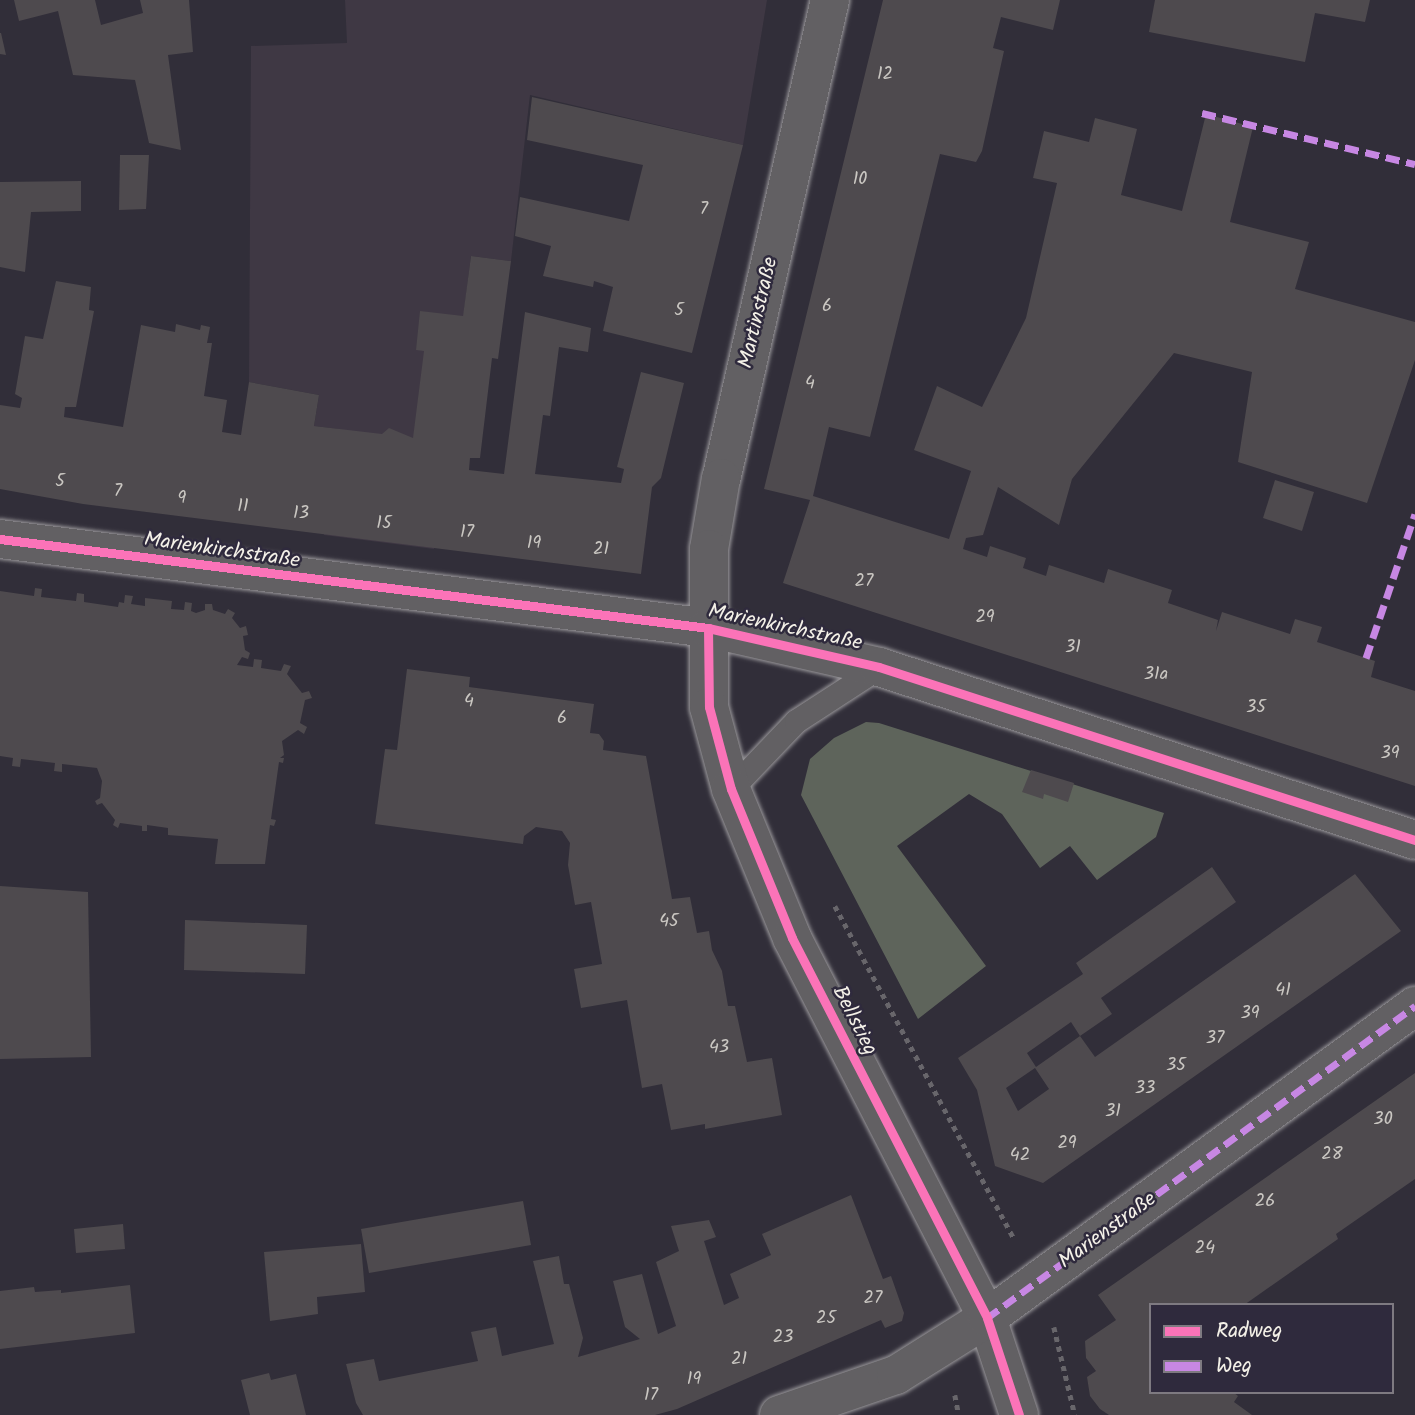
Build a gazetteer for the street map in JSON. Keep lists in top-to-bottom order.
{
  "streets": {
    "street": [
      "Martinstraße",
      "Marienkirchstraße",
      "Bellstieg",
      "Marienstraße"
    ]
  },
  "crossings": [
    ["Martinstraße", "Marienkirchstraße"],
    ["Martinstraße", "Bellstieg"],
    ["Marienkirchstraße", "Bellstieg"],
    ["Bellstieg", "Marienstraße"]
  ],
  "house_numbers": [
    "12",
    "10",
    "7",
    "6",
    "5",
    "4",
    "5",
    "7",
    "9",
    "11",
    "13",
    "15",
    "17",
    "19",
    "21",
    "27",
    "29",
    "31",
    "31a",
    "4",
    "35",
    "6",
    "39",
    "45",
    "41",
    "39",
    "37",
    "43",
    "35",
    "33",
    "31",
    "30",
    "29",
    "28",
    "42",
    "26",
    "24",
    "27",
    "25",
    "23",
    "21",
    "19",
    "17"
  ],
  "legend": ["Radweg", "Weg"]
}
